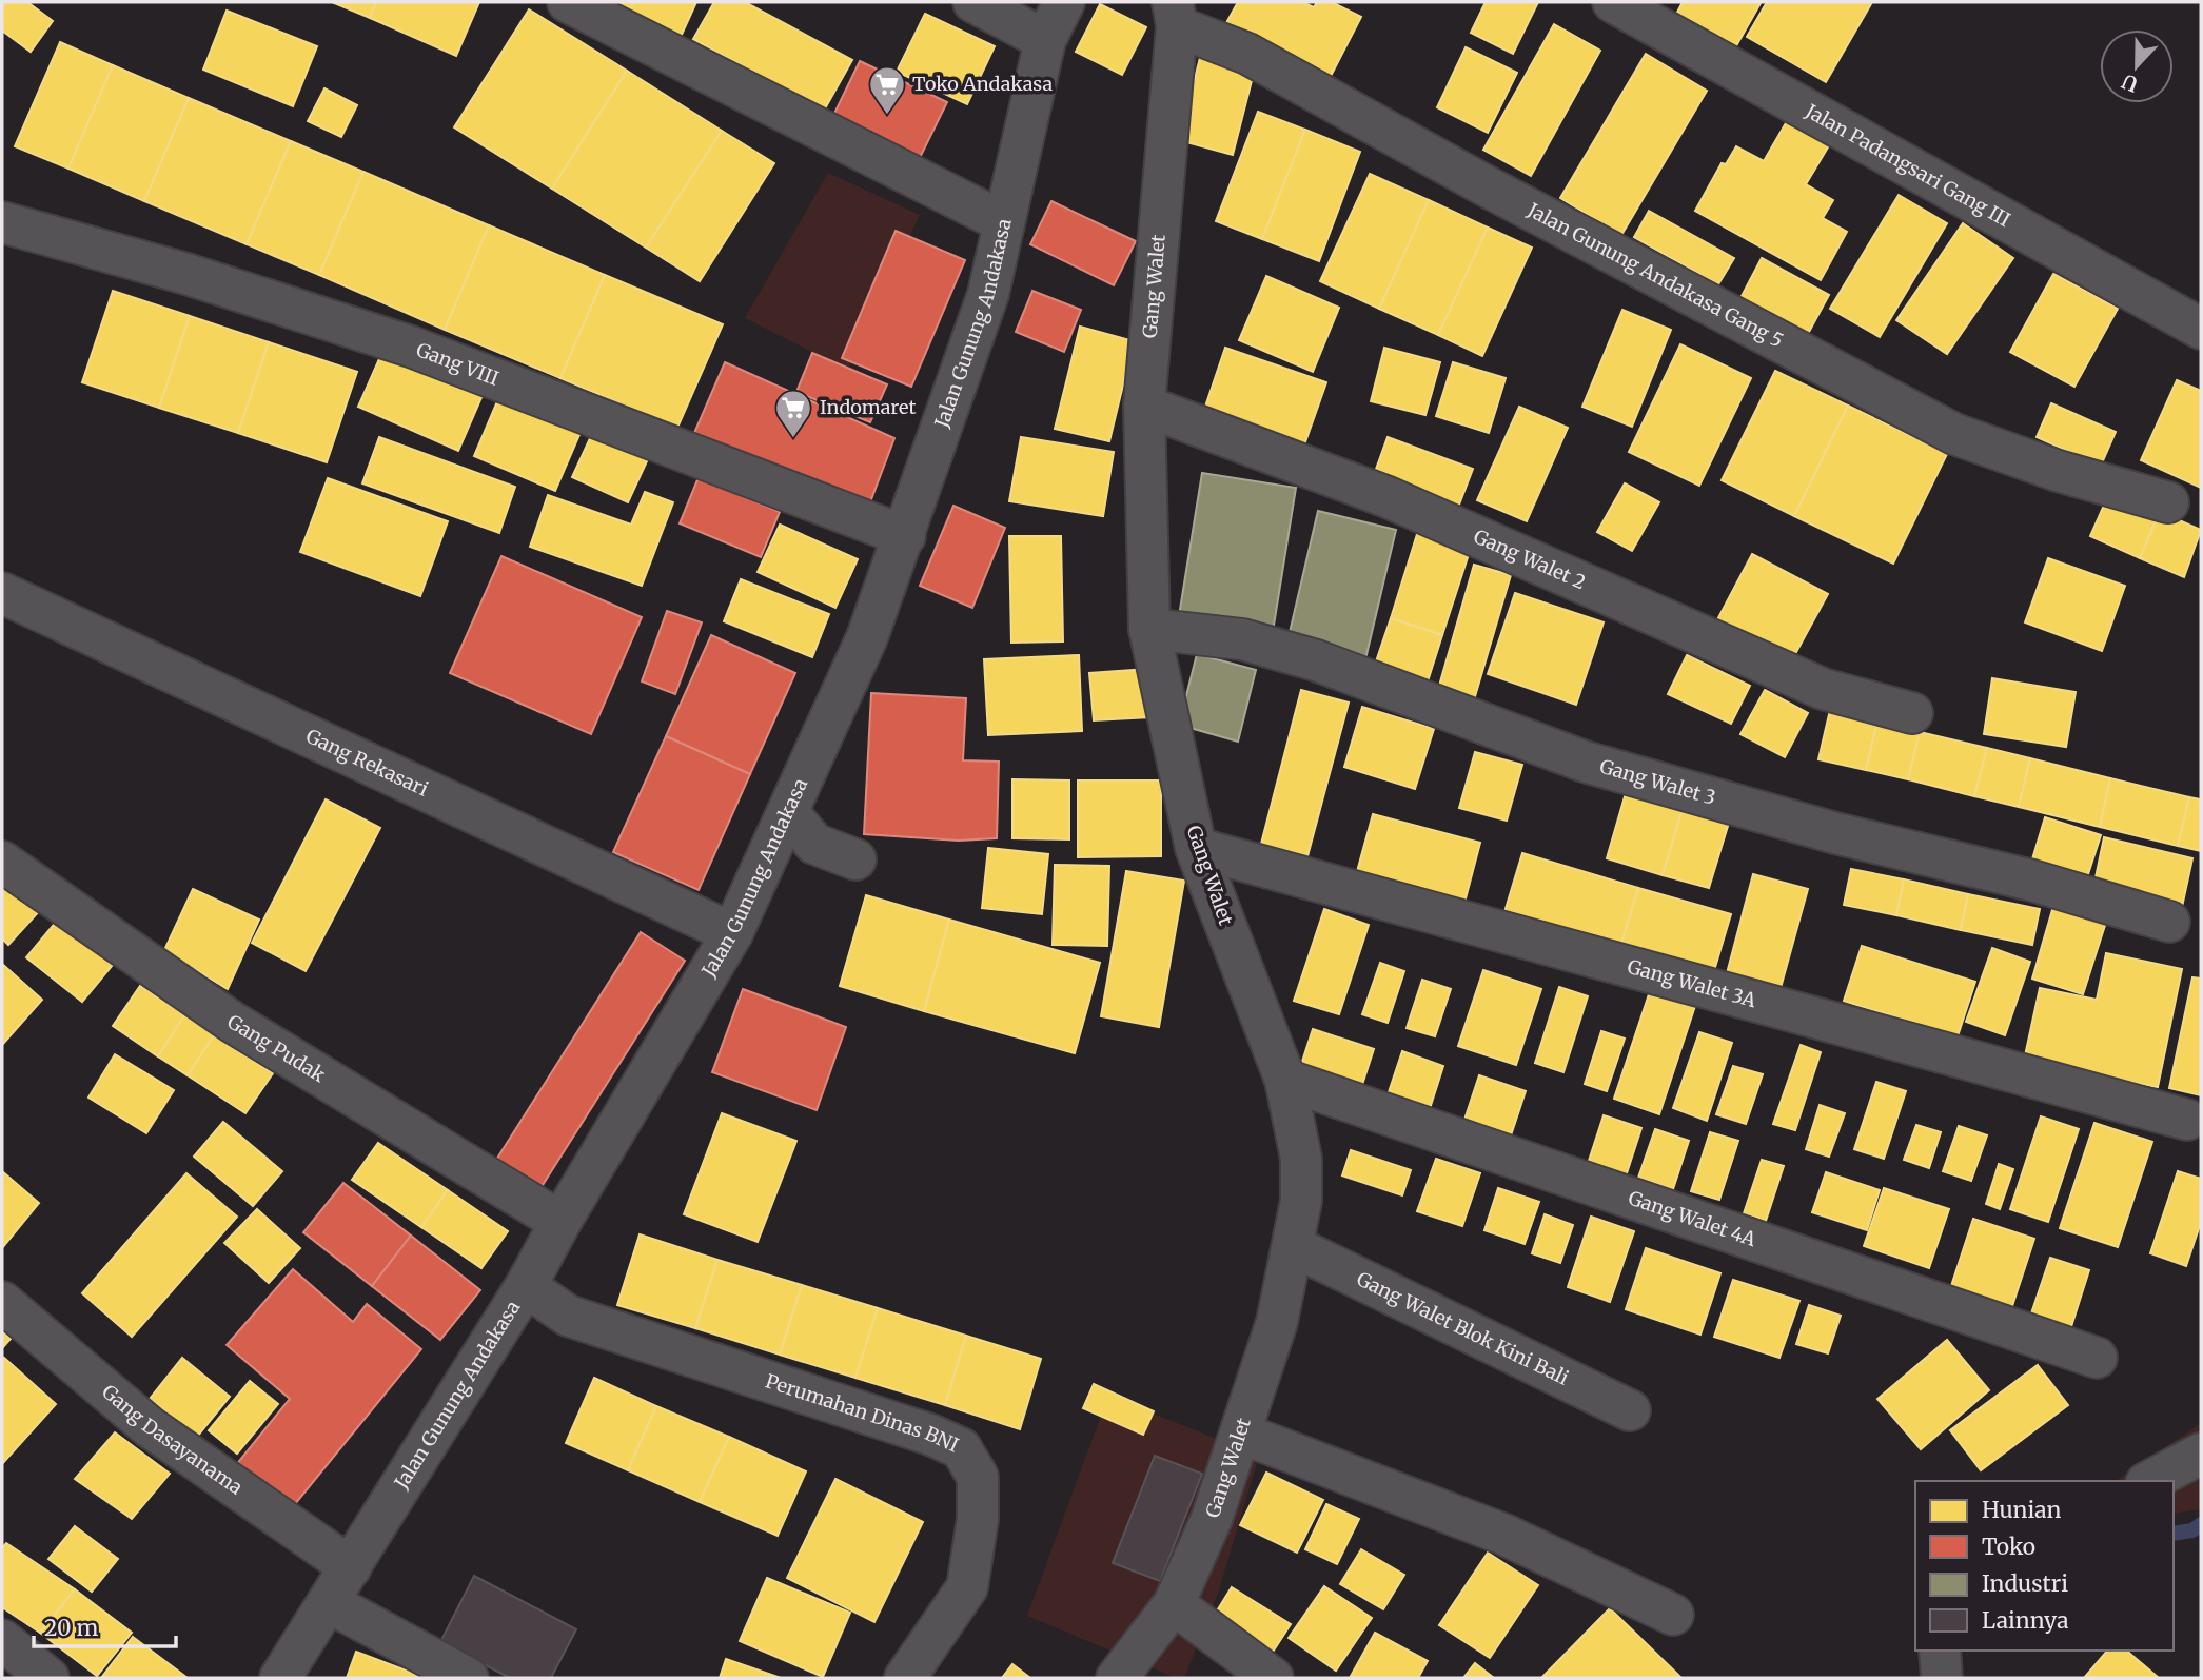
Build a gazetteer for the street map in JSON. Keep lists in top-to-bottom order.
{
  "streets": {
    "street": [
      "Jalan Padangsari Gang III",
      "Jalan Gunung Andakasa Gang 5",
      "Gang Walet",
      "Jalan Gunung Andakasa",
      "Gang VIII",
      "Gang Walet 2",
      "Gang Rekasari",
      "Gang Walet 3",
      "Gang Walet 3A",
      "Gang Pudak",
      "Gang Walet 4A",
      "Gang Walet Blok Kini Bali",
      "Perumahan Dinas BNI",
      "Gang Dasayanama"
    ]
  },
  "crossings": [
    ["Jalan Gunung Andakasa Gang 5", "Gang Walet"],
    ["Gang Walet", "Gang Walet 2"],
    ["Gang Walet", "Gang Walet 3"],
    ["Gang Walet", "Gang Walet 3A"],
    ["Gang Walet", "Gang Walet 4A"],
    ["Gang Walet", "Gang Walet Blok Kini Bali"],
    ["Jalan Gunung Andakasa", "Gang VIII"],
    ["Jalan Gunung Andakasa", "Gang Rekasari"],
    ["Jalan Gunung Andakasa", "Gang Pudak"],
    ["Jalan Gunung Andakasa", "Perumahan Dinas BNI"],
    ["Jalan Gunung Andakasa", "Gang Dasayanama"]
  ],
  "places": {
    "supermarket": ["Toko Andakasa", "Indomaret"]
  },
  "legend": [
    "Hunian",
    "Toko",
    "Industri",
    "Lainnya"
  ],
  "scale_bar": "20 m",
  "north": "bottom"
}
